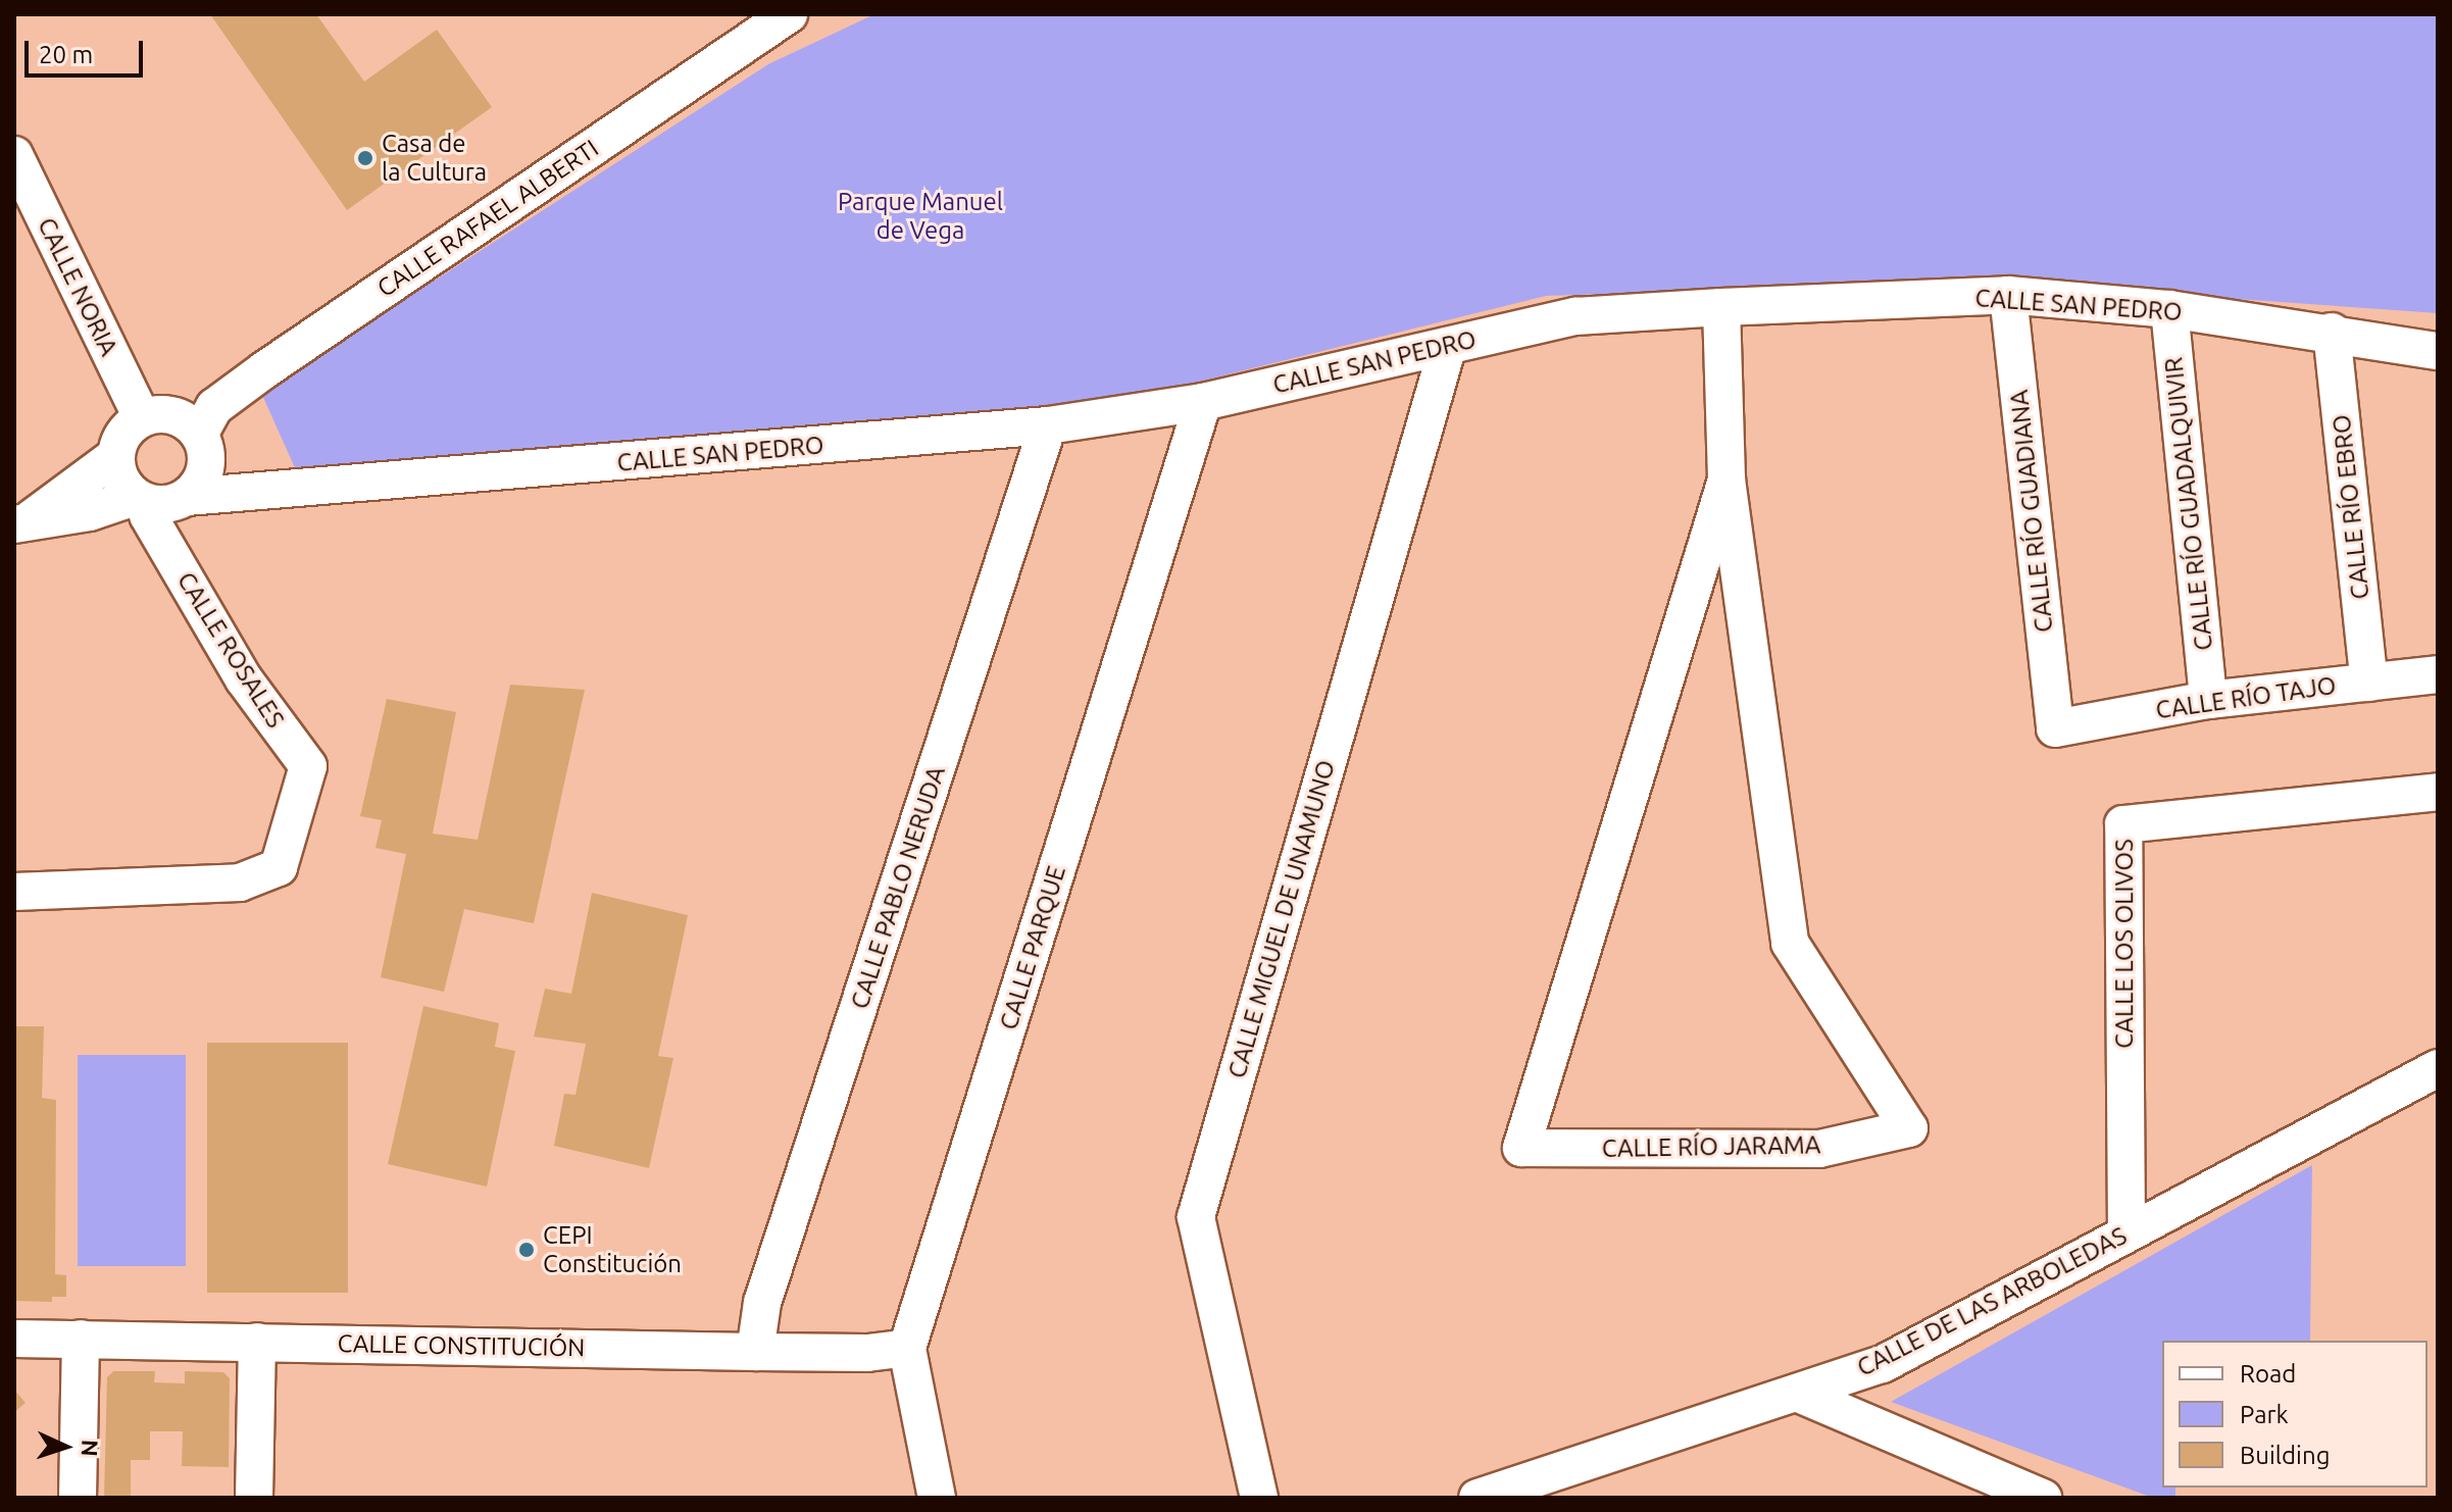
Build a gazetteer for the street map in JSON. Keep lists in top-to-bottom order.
{
  "streets": {
    "street": [
      "CALLE RAFAEL ALBERTI",
      "CALLE NORIA",
      "CALLE SAN PEDRO",
      "CALLE RÍO GUADALQUIVIR",
      "CALLE RÍO EBRO",
      "CALLE RÍO GUADIANA",
      "CALLE ROSALES",
      "CALLE RÍO TAJO",
      "CALLE PABLO NERUDA",
      "CALLE MIGUEL DE UNAMUNO",
      "CALLE LOS OLIVOS",
      "CALLE PARQUE",
      "CALLE RÍO JARAMA",
      "CALLE DE LAS ARBOLEDAS",
      "CALLE CONSTITUCIÓN"
    ]
  },
  "crossings": [
    ["CALLE RAFAEL ALBERTI", "CALLE NORIA"],
    ["CALLE RAFAEL ALBERTI", "CALLE SAN PEDRO"],
    ["CALLE RAFAEL ALBERTI", "CALLE ROSALES"],
    ["CALLE NORIA", "CALLE SAN PEDRO"],
    ["CALLE NORIA", "CALLE ROSALES"],
    ["CALLE SAN PEDRO", "CALLE RÍO GUADALQUIVIR"],
    ["CALLE SAN PEDRO", "CALLE RÍO EBRO"],
    ["CALLE SAN PEDRO", "CALLE RÍO GUADIANA"],
    ["CALLE SAN PEDRO", "CALLE ROSALES"],
    ["CALLE SAN PEDRO", "CALLE PABLO NERUDA"],
    ["CALLE SAN PEDRO", "CALLE MIGUEL DE UNAMUNO"],
    ["CALLE SAN PEDRO", "CALLE PARQUE"],
    ["CALLE SAN PEDRO", "CALLE RÍO JARAMA"],
    ["CALLE RÍO GUADALQUIVIR", "CALLE RÍO TAJO"],
    ["CALLE RÍO EBRO", "CALLE RÍO TAJO"],
    ["CALLE RÍO GUADIANA", "CALLE RÍO TAJO"],
    ["CALLE PABLO NERUDA", "CALLE CONSTITUCIÓN"],
    ["CALLE LOS OLIVOS", "CALLE DE LAS ARBOLEDAS"],
    ["CALLE PARQUE", "CALLE CONSTITUCIÓN"]
  ],
  "parks": ["Parque Manuel de Vega"],
  "places": ["Casa de la Cultura", "CEPI Constitución"],
  "legend": ["Road", "Park", "Building"],
  "scale_bar": "20 m",
  "north": "right"
}
